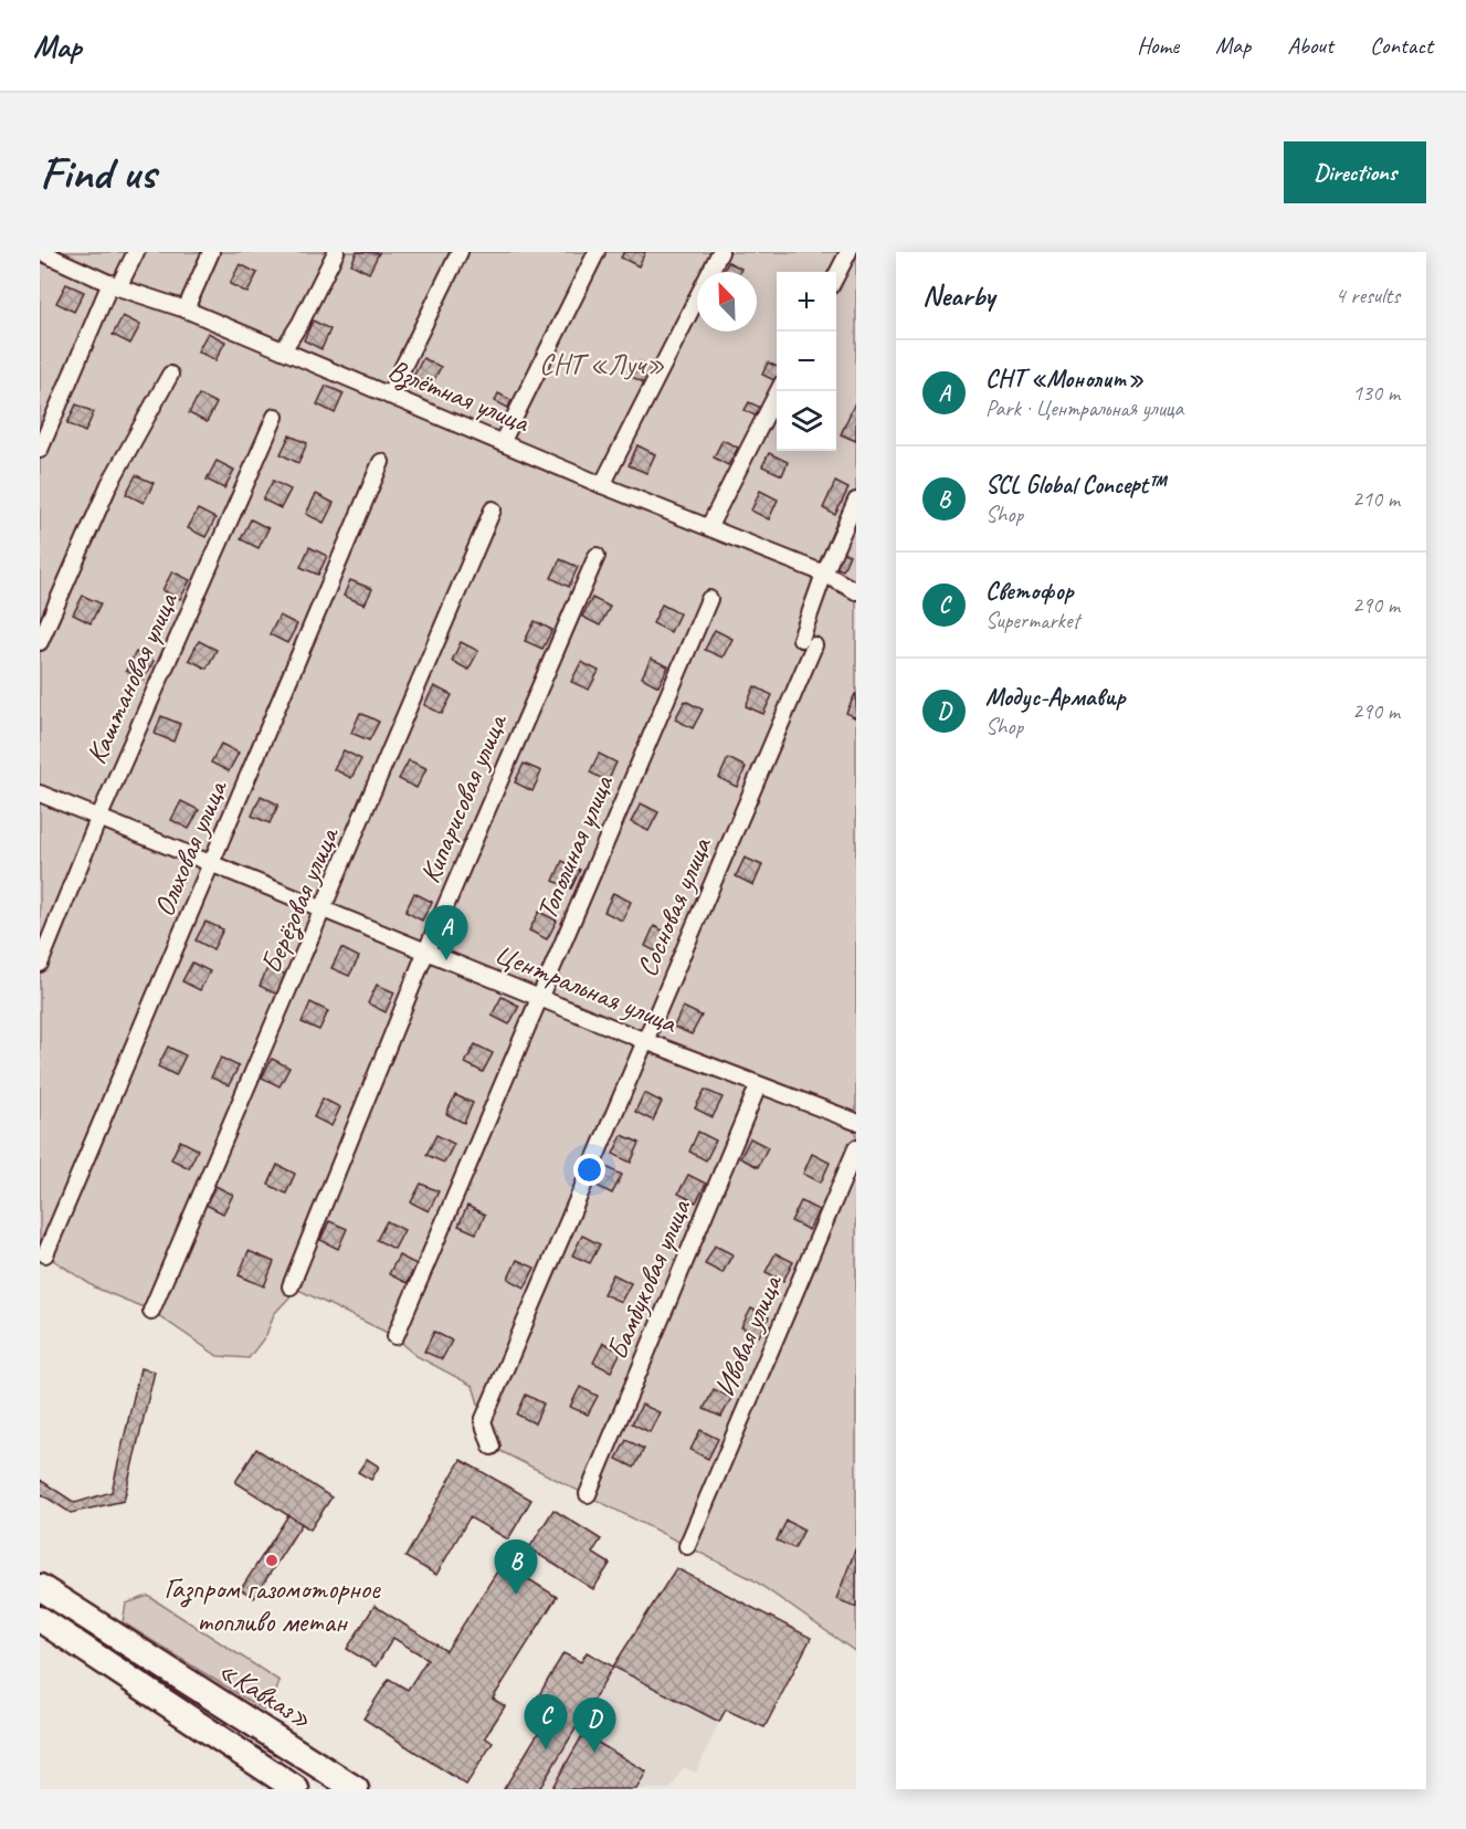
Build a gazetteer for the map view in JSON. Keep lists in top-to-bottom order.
{
  "streets": {
    "highway": ["«Кавказ»"],
    "street": [
      "Взлётная улица",
      "Каштановая улица",
      "Кипарисовая улица",
      "Тополиная улица",
      "Ольховая улица",
      "Берёзовая улица",
      "Сосновая улица",
      "Центральная улица",
      "Бамбуковая улица",
      "Ивовая улица"
    ]
  },
  "crossings": [
    ["Взлётная улица", "Сосновая улица"],
    ["Каштановая улица", "Центральная улица"],
    ["Кипарисовая улица", "Центральная улица"],
    ["Тополиная улица", "Центральная улица"],
    ["Ольховая улица", "Центральная улица"],
    ["Берёзовая улица", "Центральная улица"],
    ["Сосновая улица", "Центральная улица"],
    ["Центральная улица", "Бамбуковая улица"]
  ],
  "parks": ["СНТ «Луч»"],
  "places": ["Газпром газомоторное топливо метан"],
  "north": "top left",
  "page": {
    "header": "Map",
    "nav": [
      "Home",
      "Map",
      "About",
      "Contact"
    ],
    "buttons": "Directions",
    "title": "Find us",
    "heading": ["Nearby", "4 results"],
    "map_buttons": ["+", "−"],
    "list": [
      {
        "mark": "A",
        "name": "СНТ «Монолит»",
        "note": "Park · Центральная улица",
        "value": "130 m"
      },
      {
        "mark": "B",
        "name": "SCL Global Concept™",
        "note": "Shop",
        "value": "210 m"
      },
      {
        "mark": "C",
        "name": "Светофор",
        "note": "Supermarket",
        "value": "290 m"
      },
      {
        "mark": "D",
        "name": "Модус-Армавир",
        "note": "Shop",
        "value": "290 m"
      }
    ],
    "pins": [
      "A",
      "B",
      "C",
      "D"
    ]
  }
}
